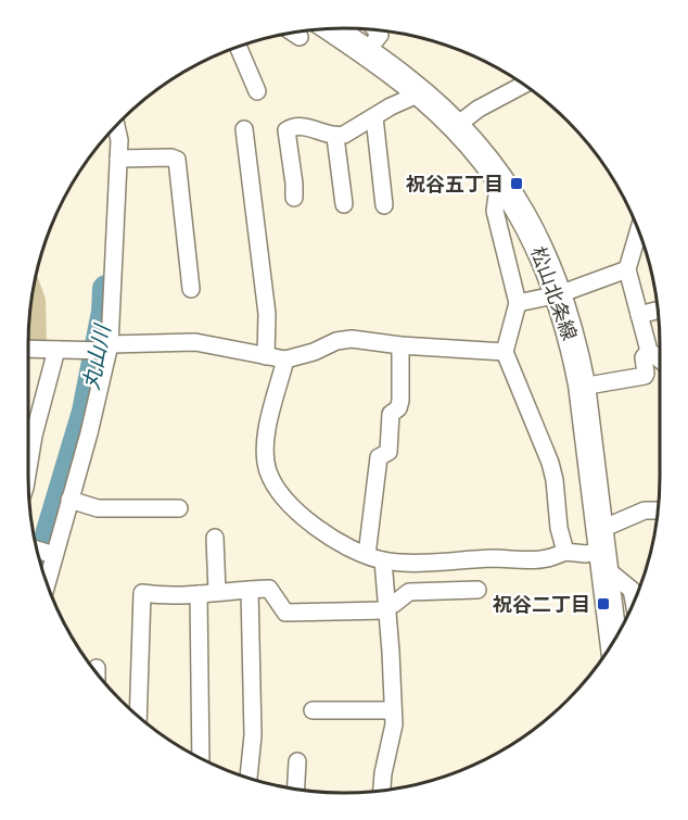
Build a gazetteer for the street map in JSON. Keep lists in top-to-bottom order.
{
  "streets": {
    "main road": ["松山北条線"]
  },
  "water": ["丸山川"],
  "places": {
    "transit": ["祝谷五丁目", "祝谷二丁目"]
  }
}
